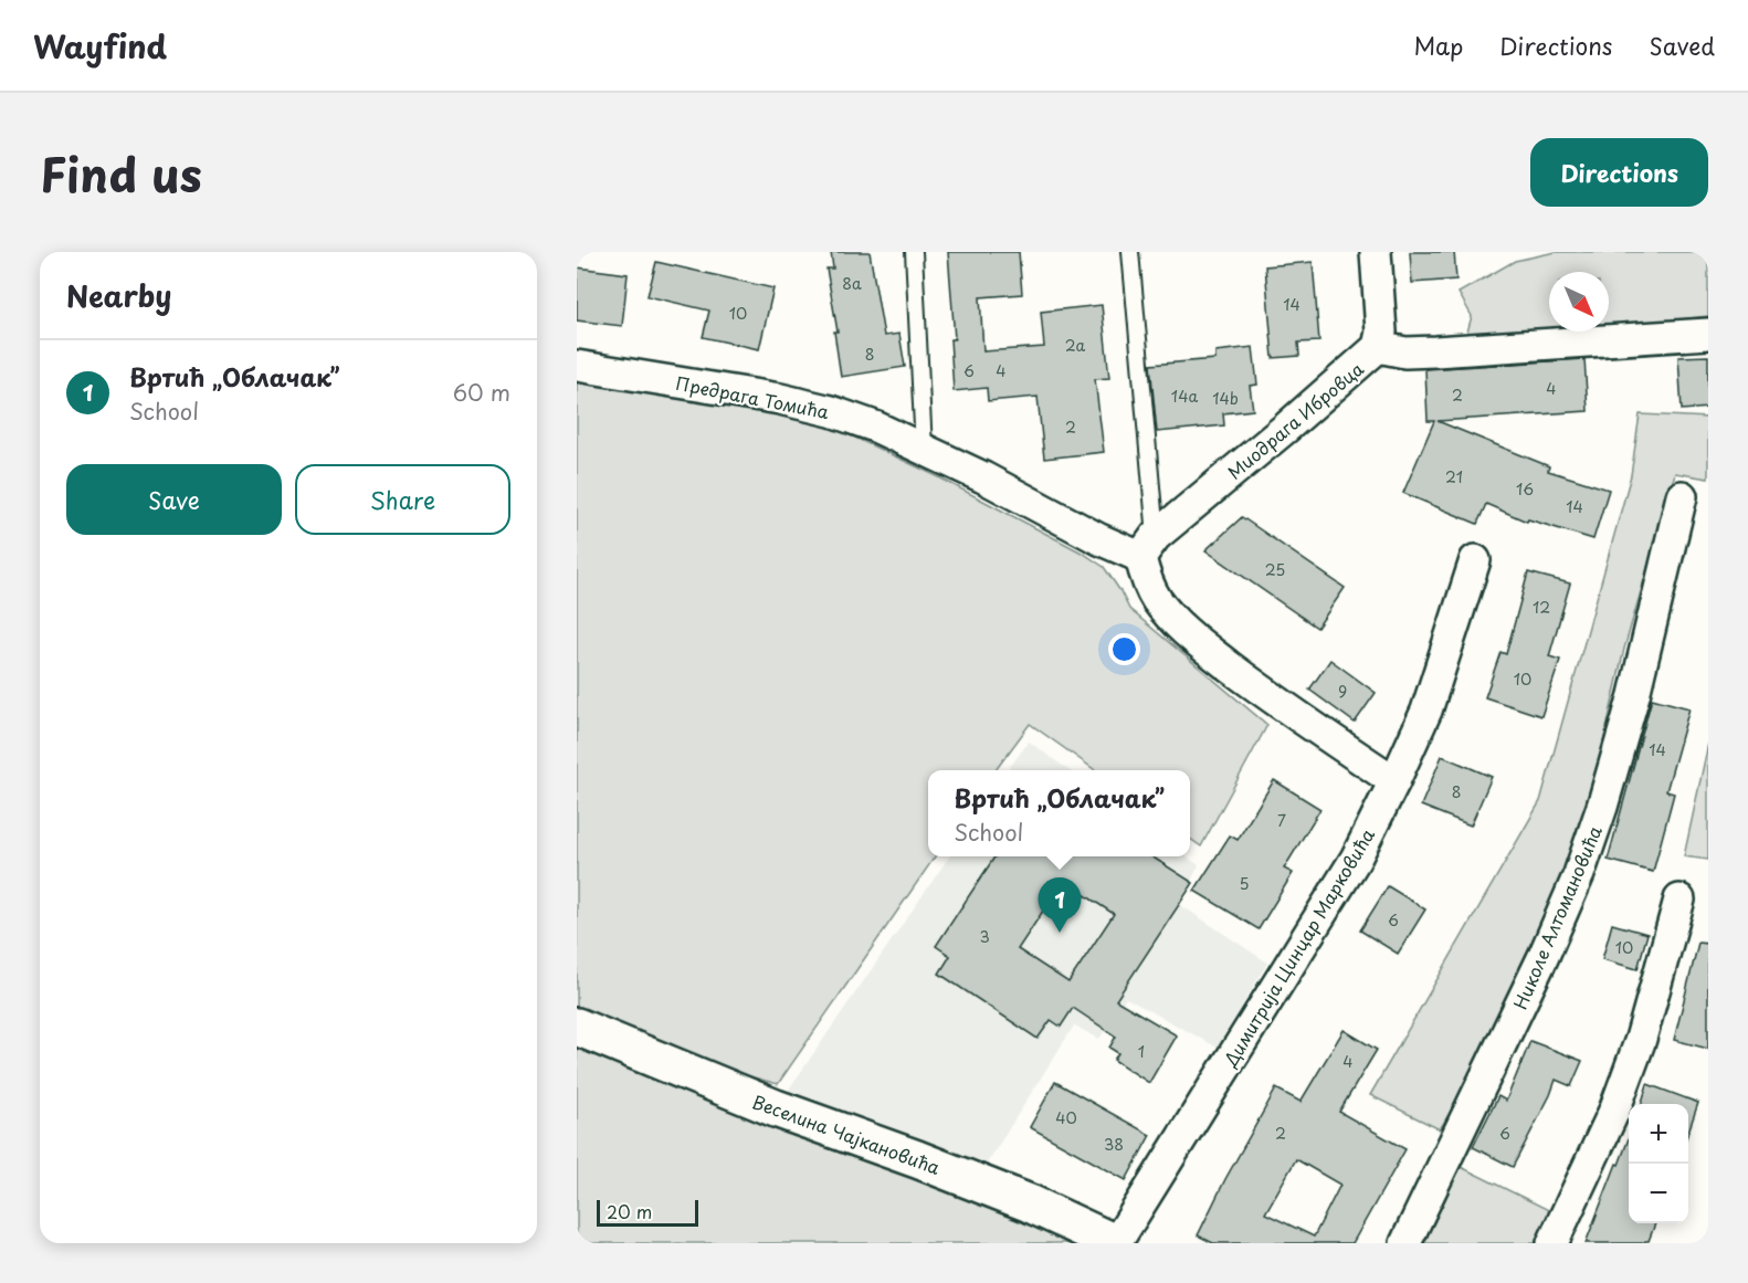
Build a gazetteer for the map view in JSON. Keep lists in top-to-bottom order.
{
  "streets": {
    "street": [
      "Предрага Томића",
      "Миодрага Ибровца",
      "Николе Алтомановића",
      "Димитрија Цинцар Марковића",
      "Веселина Чајкановића"
    ]
  },
  "crossings": [
    ["Предрага Томића", "Миодрага Ибровца"],
    ["Димитрија Цинцар Марковића", "Веселина Чајкановића"]
  ],
  "house_numbers": [
    "8a",
    "14",
    "10",
    "2a",
    "8",
    "6",
    "4",
    "4",
    "2",
    "14a",
    "14b",
    "2",
    "21",
    "16",
    "14",
    "25",
    "12",
    "10",
    "9",
    "14",
    "8",
    "7",
    "5",
    "6",
    "3",
    "10",
    "1",
    "4",
    "40",
    "2",
    "6",
    "38"
  ],
  "scale_bar": "20 m",
  "north": "bottom right",
  "page": {
    "header": "Wayfind",
    "nav": ["Map", "Directions", "Saved"],
    "title": "Find us",
    "buttons": [
      "Directions",
      ["Save", "Share"]
    ],
    "heading": "Nearby",
    "list": [
      {
        "mark": "1",
        "name": "Вртић „Облачак”",
        "note": "School",
        "value": "60 m"
      }
    ],
    "popup": ["Вртић „Облачак”", "School"],
    "pins": "1",
    "map_buttons": ["+", "−"],
    "scale": "20 m"
  }
}
